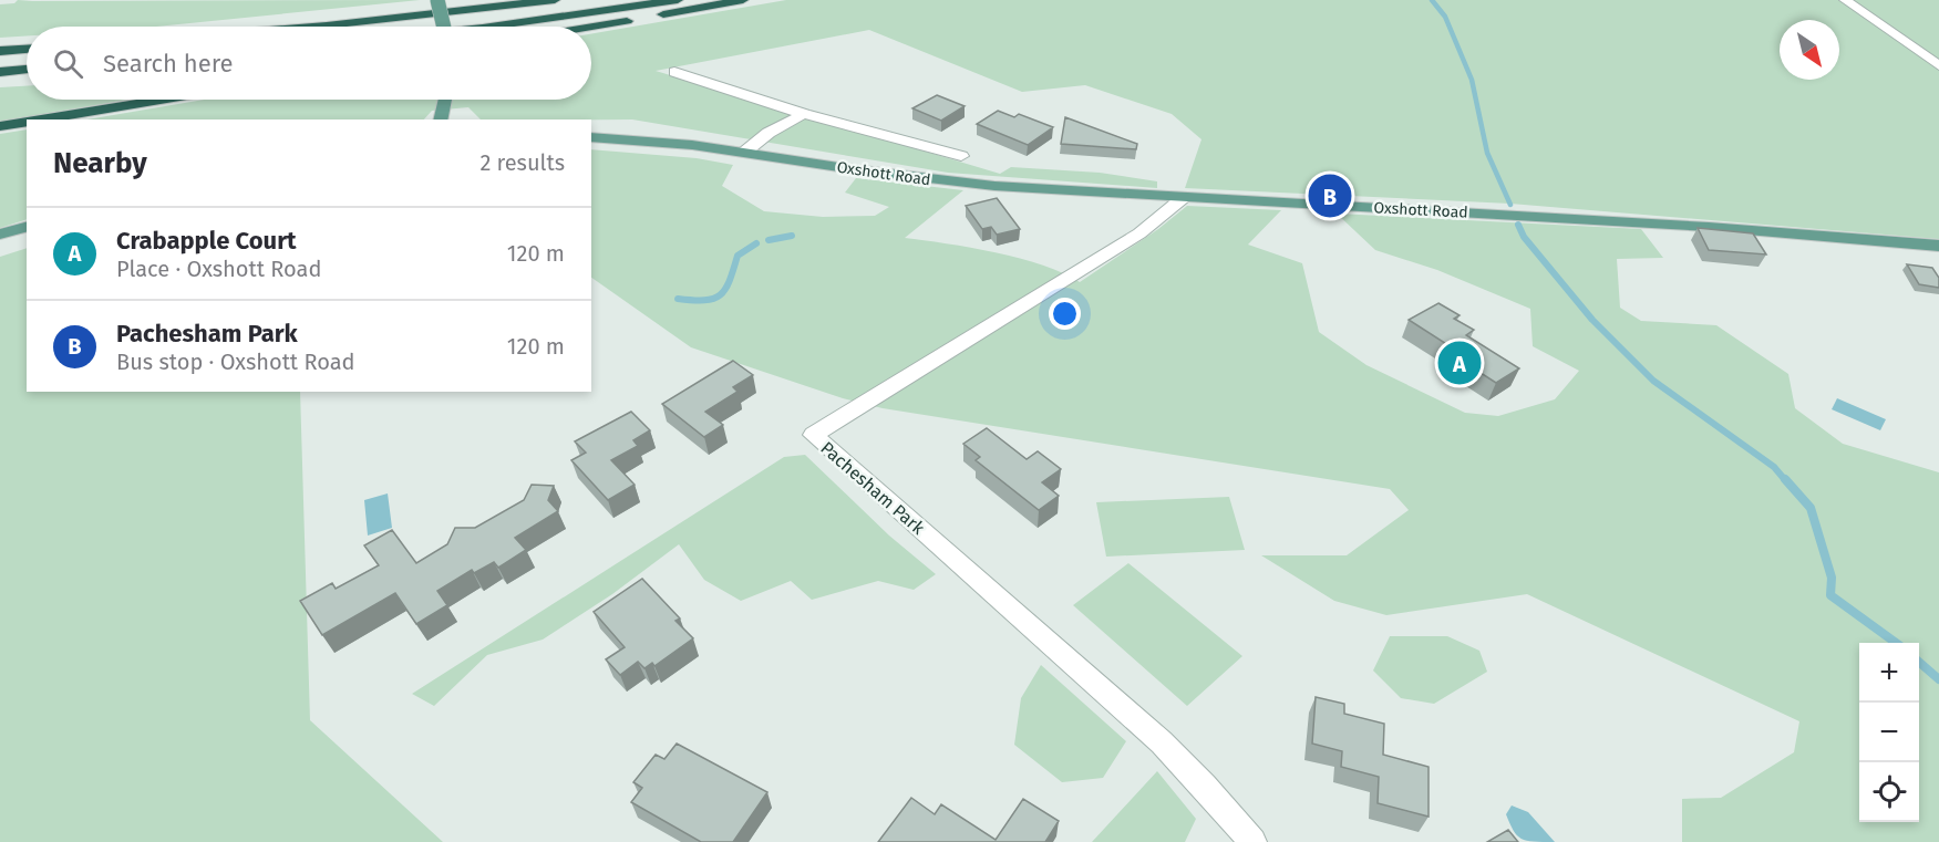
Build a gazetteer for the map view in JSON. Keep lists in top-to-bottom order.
{
  "streets": {
    "main road": ["Oxshott Road"],
    "street": ["Pachesham Park"]
  },
  "crossings": [
    ["Oxshott Road", "Pachesham Park"]
  ],
  "north": "bottom right",
  "page": {
    "search": "Search here",
    "heading": ["Nearby", "2 results"],
    "pins": ["B", "A"],
    "list": [
      {
        "mark": "A",
        "name": "Crabapple Court",
        "note": "Place · Oxshott Road",
        "value": "120 m"
      },
      {
        "mark": "B",
        "name": "Pachesham Park",
        "note": "Bus stop · Oxshott Road",
        "value": "120 m"
      }
    ],
    "map_buttons": ["+", "−"]
  }
}
